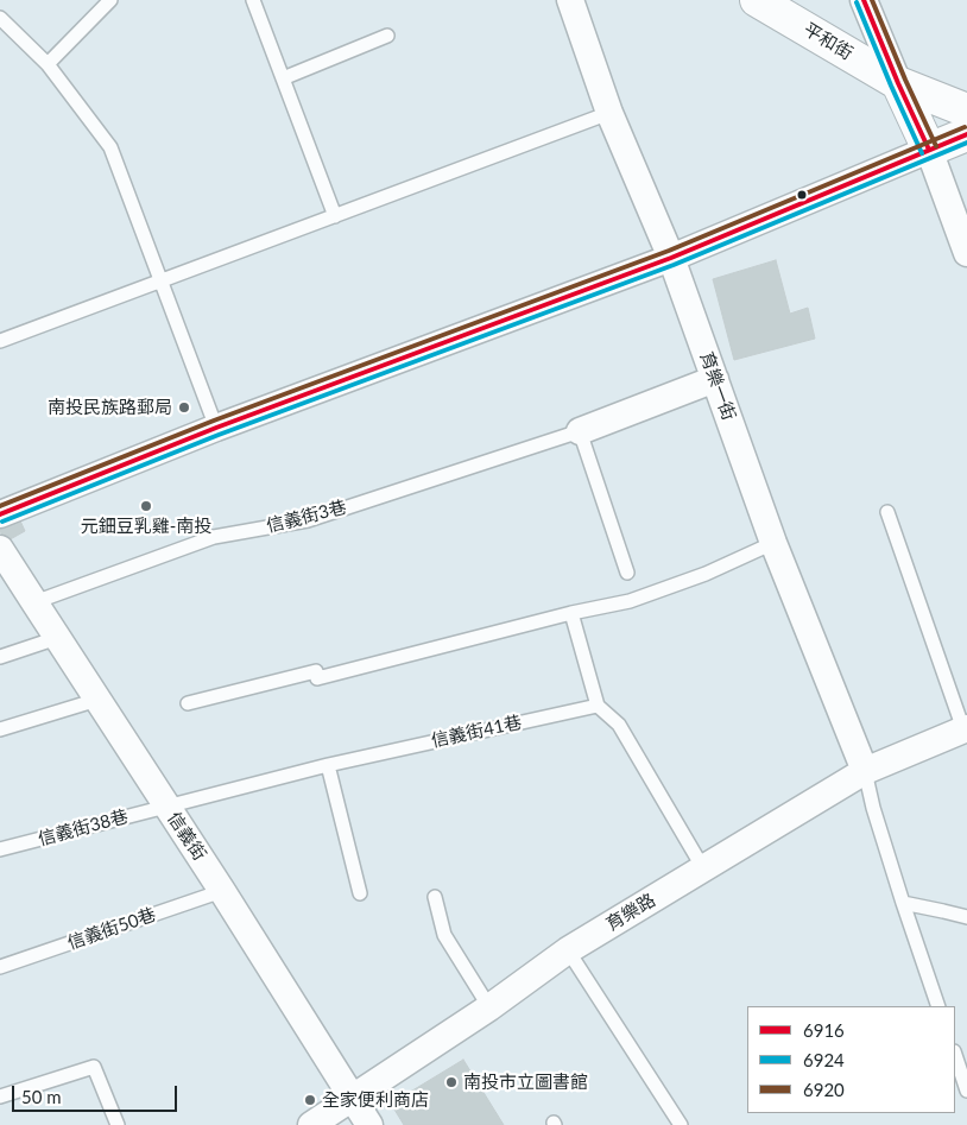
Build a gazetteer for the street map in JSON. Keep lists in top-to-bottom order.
{
  "streets": {
    "main road": ["平和街"],
    "street": ["育樂一街", "信義街", "育樂路"],
    "lane": [
      "信義街3巷",
      "信義街41巷",
      "信義街38巷",
      "信義街50巷"
    ]
  },
  "crossings": [
    ["育樂一街", "育樂路"],
    ["信義街3巷", "信義街"],
    ["信義街41巷", "信義街38巷"],
    ["信義街41巷", "信義街"],
    ["信義街38巷", "信義街"],
    ["信義街", "育樂路"],
    ["信義街", "信義街50巷"]
  ],
  "places": [
    "南投民族路郵局",
    "元鈿豆乳雞-南投",
    "南投市立圖書館",
    "全家便利商店"
  ],
  "lines": ["transit line 6916", "transit line 6920", "transit line 6924"],
  "legend": ["6916", "6924", "6920"],
  "scale_bar": "50 m"
}
